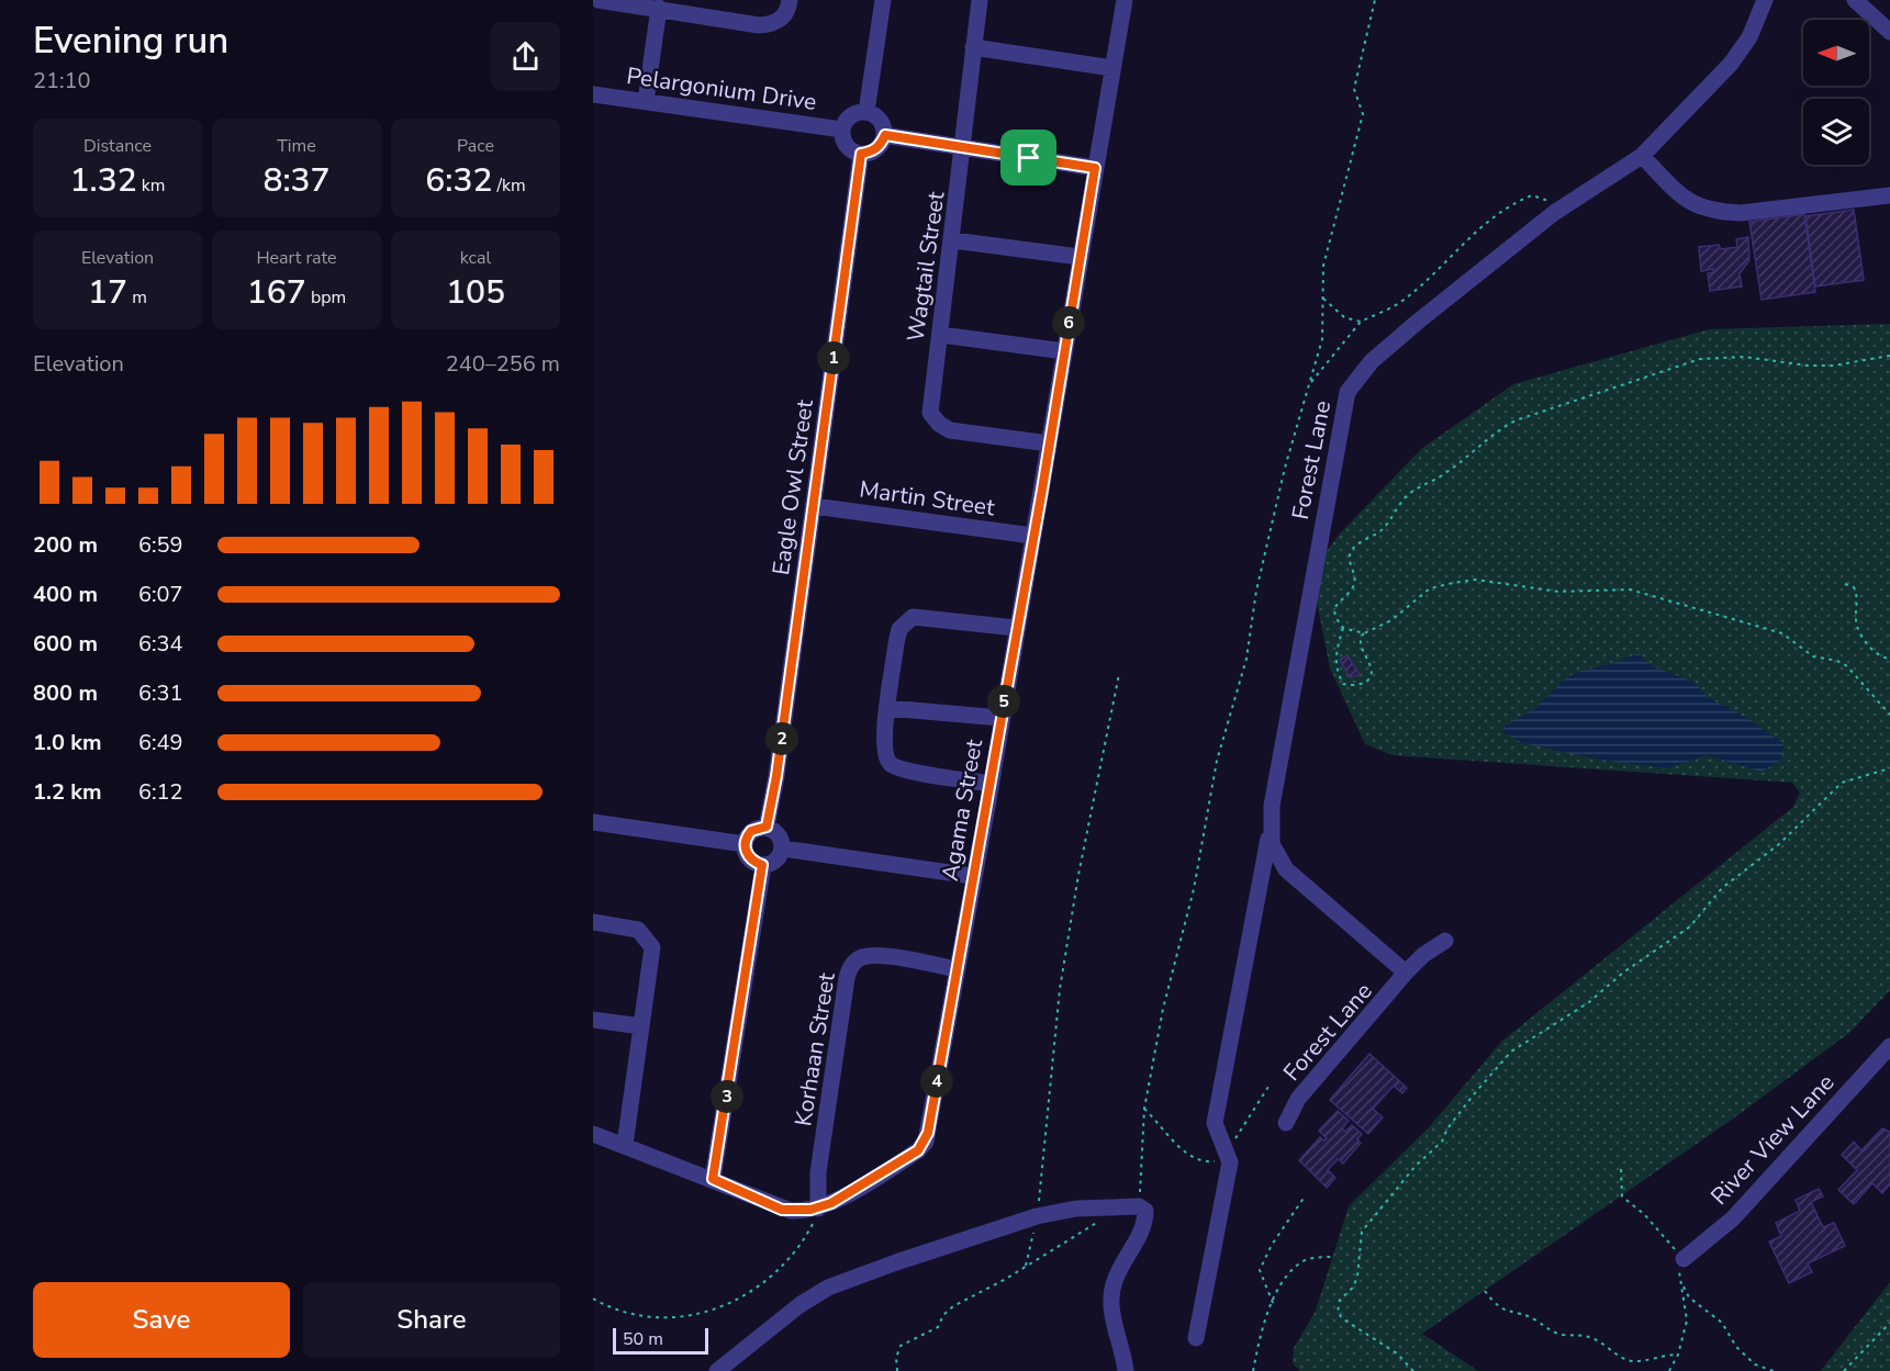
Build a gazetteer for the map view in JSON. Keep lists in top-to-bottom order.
{
  "streets": {
    "street": [
      "Pelargonium Drive",
      "Wagtail Street",
      "Forest Lane",
      "Eagle Owl Street",
      "Martin Street",
      "Agama Street",
      "Korhaan Street",
      "River View Lane"
    ]
  },
  "crossings": [
    ["Pelargonium Drive", "Eagle Owl Street"],
    ["Wagtail Street", "Agama Street"],
    ["Eagle Owl Street", "Martin Street"],
    ["Martin Street", "Agama Street"],
    ["Agama Street", "Korhaan Street"]
  ],
  "scale_bar": "50 m",
  "north": "left",
  "page": {
    "heading": ["Evening run", "21:10"],
    "stats": [
      ["Distance", "1.32 km"],
      ["Time", "8:37"],
      ["Pace", "6:32 /km"],
      ["Elevation", "17 m"],
      ["Heart rate", "167 bpm"],
      ["kcal", "105"]
    ],
    "pins": [
      "6",
      "1",
      "5",
      "2",
      "4",
      "3"
    ],
    "chart": ["Elevation", "240–256 m"],
    "list": [
      {
        "name": "200 m",
        "note": "6:59"
      },
      {
        "name": "400 m",
        "note": "6:07"
      },
      {
        "name": "600 m",
        "note": "6:34"
      },
      {
        "name": "800 m",
        "note": "6:31"
      },
      {
        "name": "1.0 km",
        "note": "6:49"
      },
      {
        "name": "1.2 km",
        "note": "6:12"
      }
    ],
    "buttons": ["Save", "Share"],
    "scale": "50 m"
  }
}
